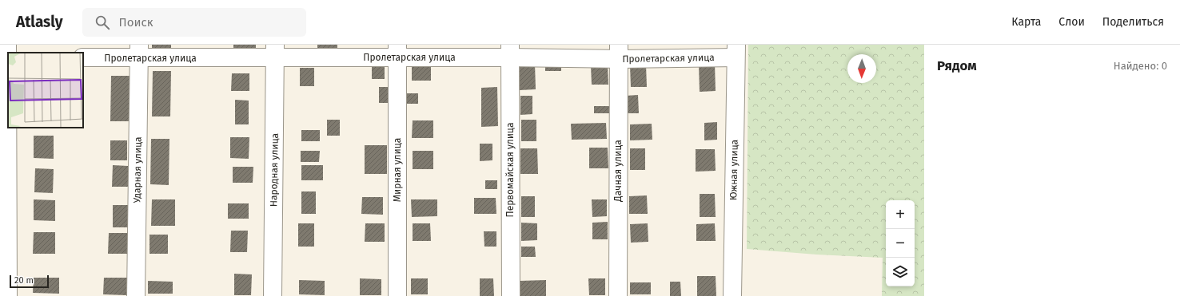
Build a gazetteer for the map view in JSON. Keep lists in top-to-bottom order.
{
  "streets": {
    "street": [
      "Пролетарская улица",
      "Ударная улица",
      "Народная улица",
      "Мирная улица",
      "Первомайская улица",
      "Южная улица",
      "Дачная улица"
    ]
  },
  "crossings": [
    ["Пролетарская улица", "Ударная улица"],
    ["Пролетарская улица", "Народная улица"],
    ["Пролетарская улица", "Мирная улица"],
    ["Пролетарская улица", "Первомайская улица"],
    ["Пролетарская улица", "Южная улица"],
    ["Пролетарская улица", "Дачная улица"]
  ],
  "scale_bar": "20 m",
  "north": "bottom",
  "page": {
    "header": "Atlasly",
    "search": "Поиск",
    "nav": ["Карта", "Слои", "Поделиться"],
    "heading": ["Рядом", "Найдено: 0"],
    "map_buttons": ["+", "−"],
    "scale": "20 m"
  }
}
